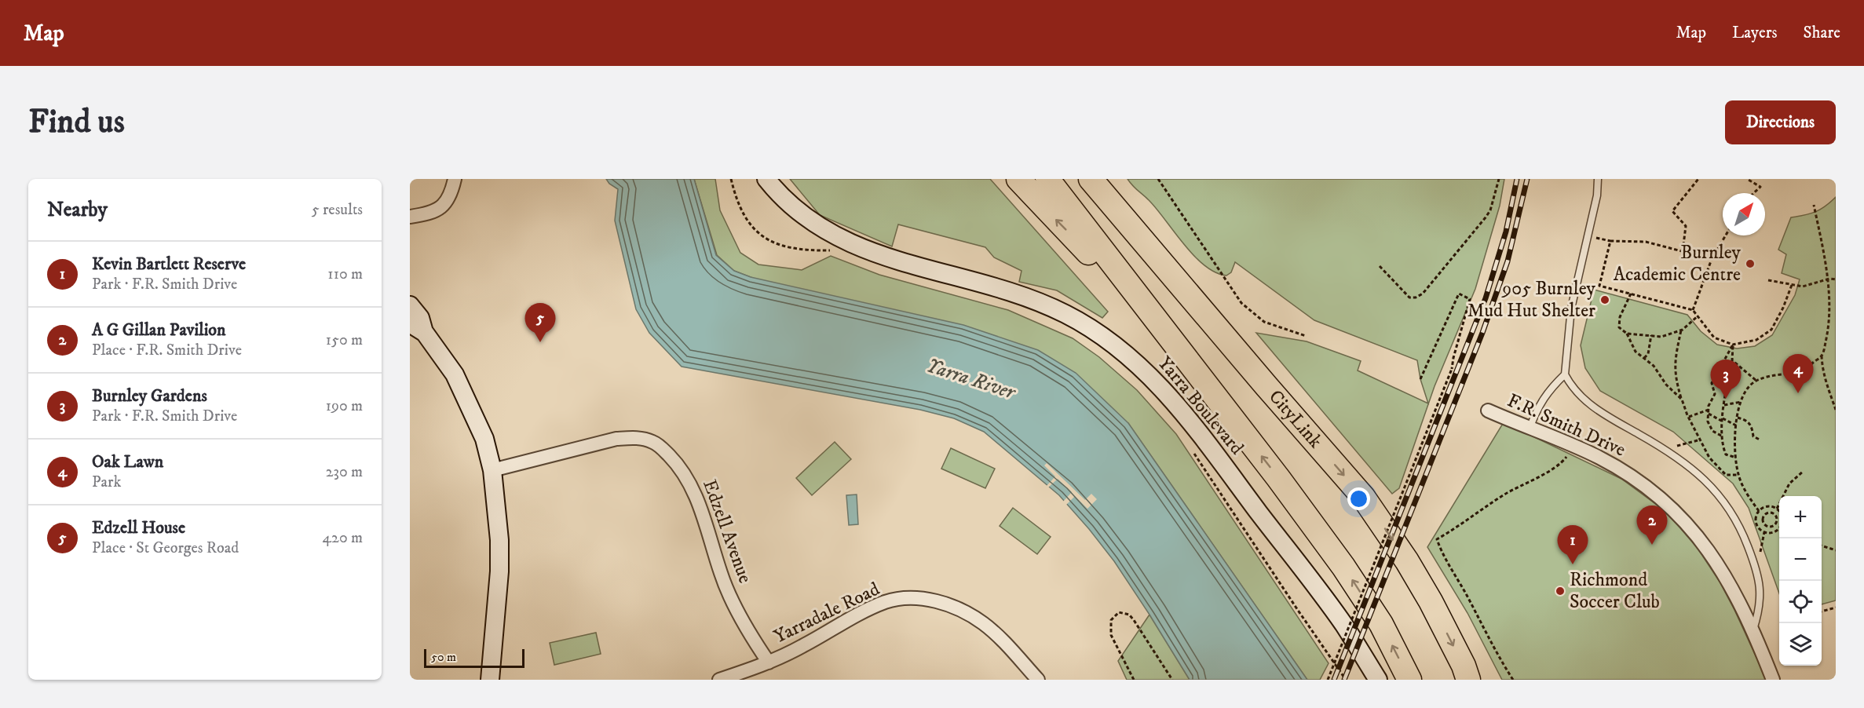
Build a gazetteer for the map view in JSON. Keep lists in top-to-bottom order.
{
  "streets": {
    "highway": ["CityLink"],
    "street": [
      "Yarra Boulevard",
      "F.R. Smith Drive",
      "Edzell Avenue",
      "Yarradale Road"
    ]
  },
  "crossings": [
    ["Edzell Avenue", "Yarradale Road"]
  ],
  "water": ["Yarra River"],
  "places": ["Burnley Academic Centre", "905 Burnley Mud Hut Shelter", "Richmond Soccer Club"],
  "scale_bar": "50 m",
  "north": "top right",
  "page": {
    "header": "Map",
    "nav": ["Map", "Layers", "Share"],
    "buttons": "Directions",
    "title": "Find us",
    "heading": ["Nearby", "5 results"],
    "list": [
      {
        "mark": "1",
        "name": "Kevin Bartlett Reserve",
        "note": "Park · F.R. Smith Drive",
        "value": "110 m"
      },
      {
        "mark": "2",
        "name": "A G Gillan Pavilion",
        "note": "Place · F.R. Smith Drive",
        "value": "150 m"
      },
      {
        "mark": "3",
        "name": "Burnley Gardens",
        "note": "Park · F.R. Smith Drive",
        "value": "190 m"
      },
      {
        "mark": "4",
        "name": "Oak Lawn",
        "note": "Park",
        "value": "230 m"
      },
      {
        "mark": "5",
        "name": "Edzell House",
        "note": "Place · St Georges Road",
        "value": "420 m"
      }
    ],
    "pins": [
      "5",
      "4",
      "3",
      "2",
      "1"
    ],
    "map_buttons": ["+", "−"],
    "scale": "50 m"
  }
}
